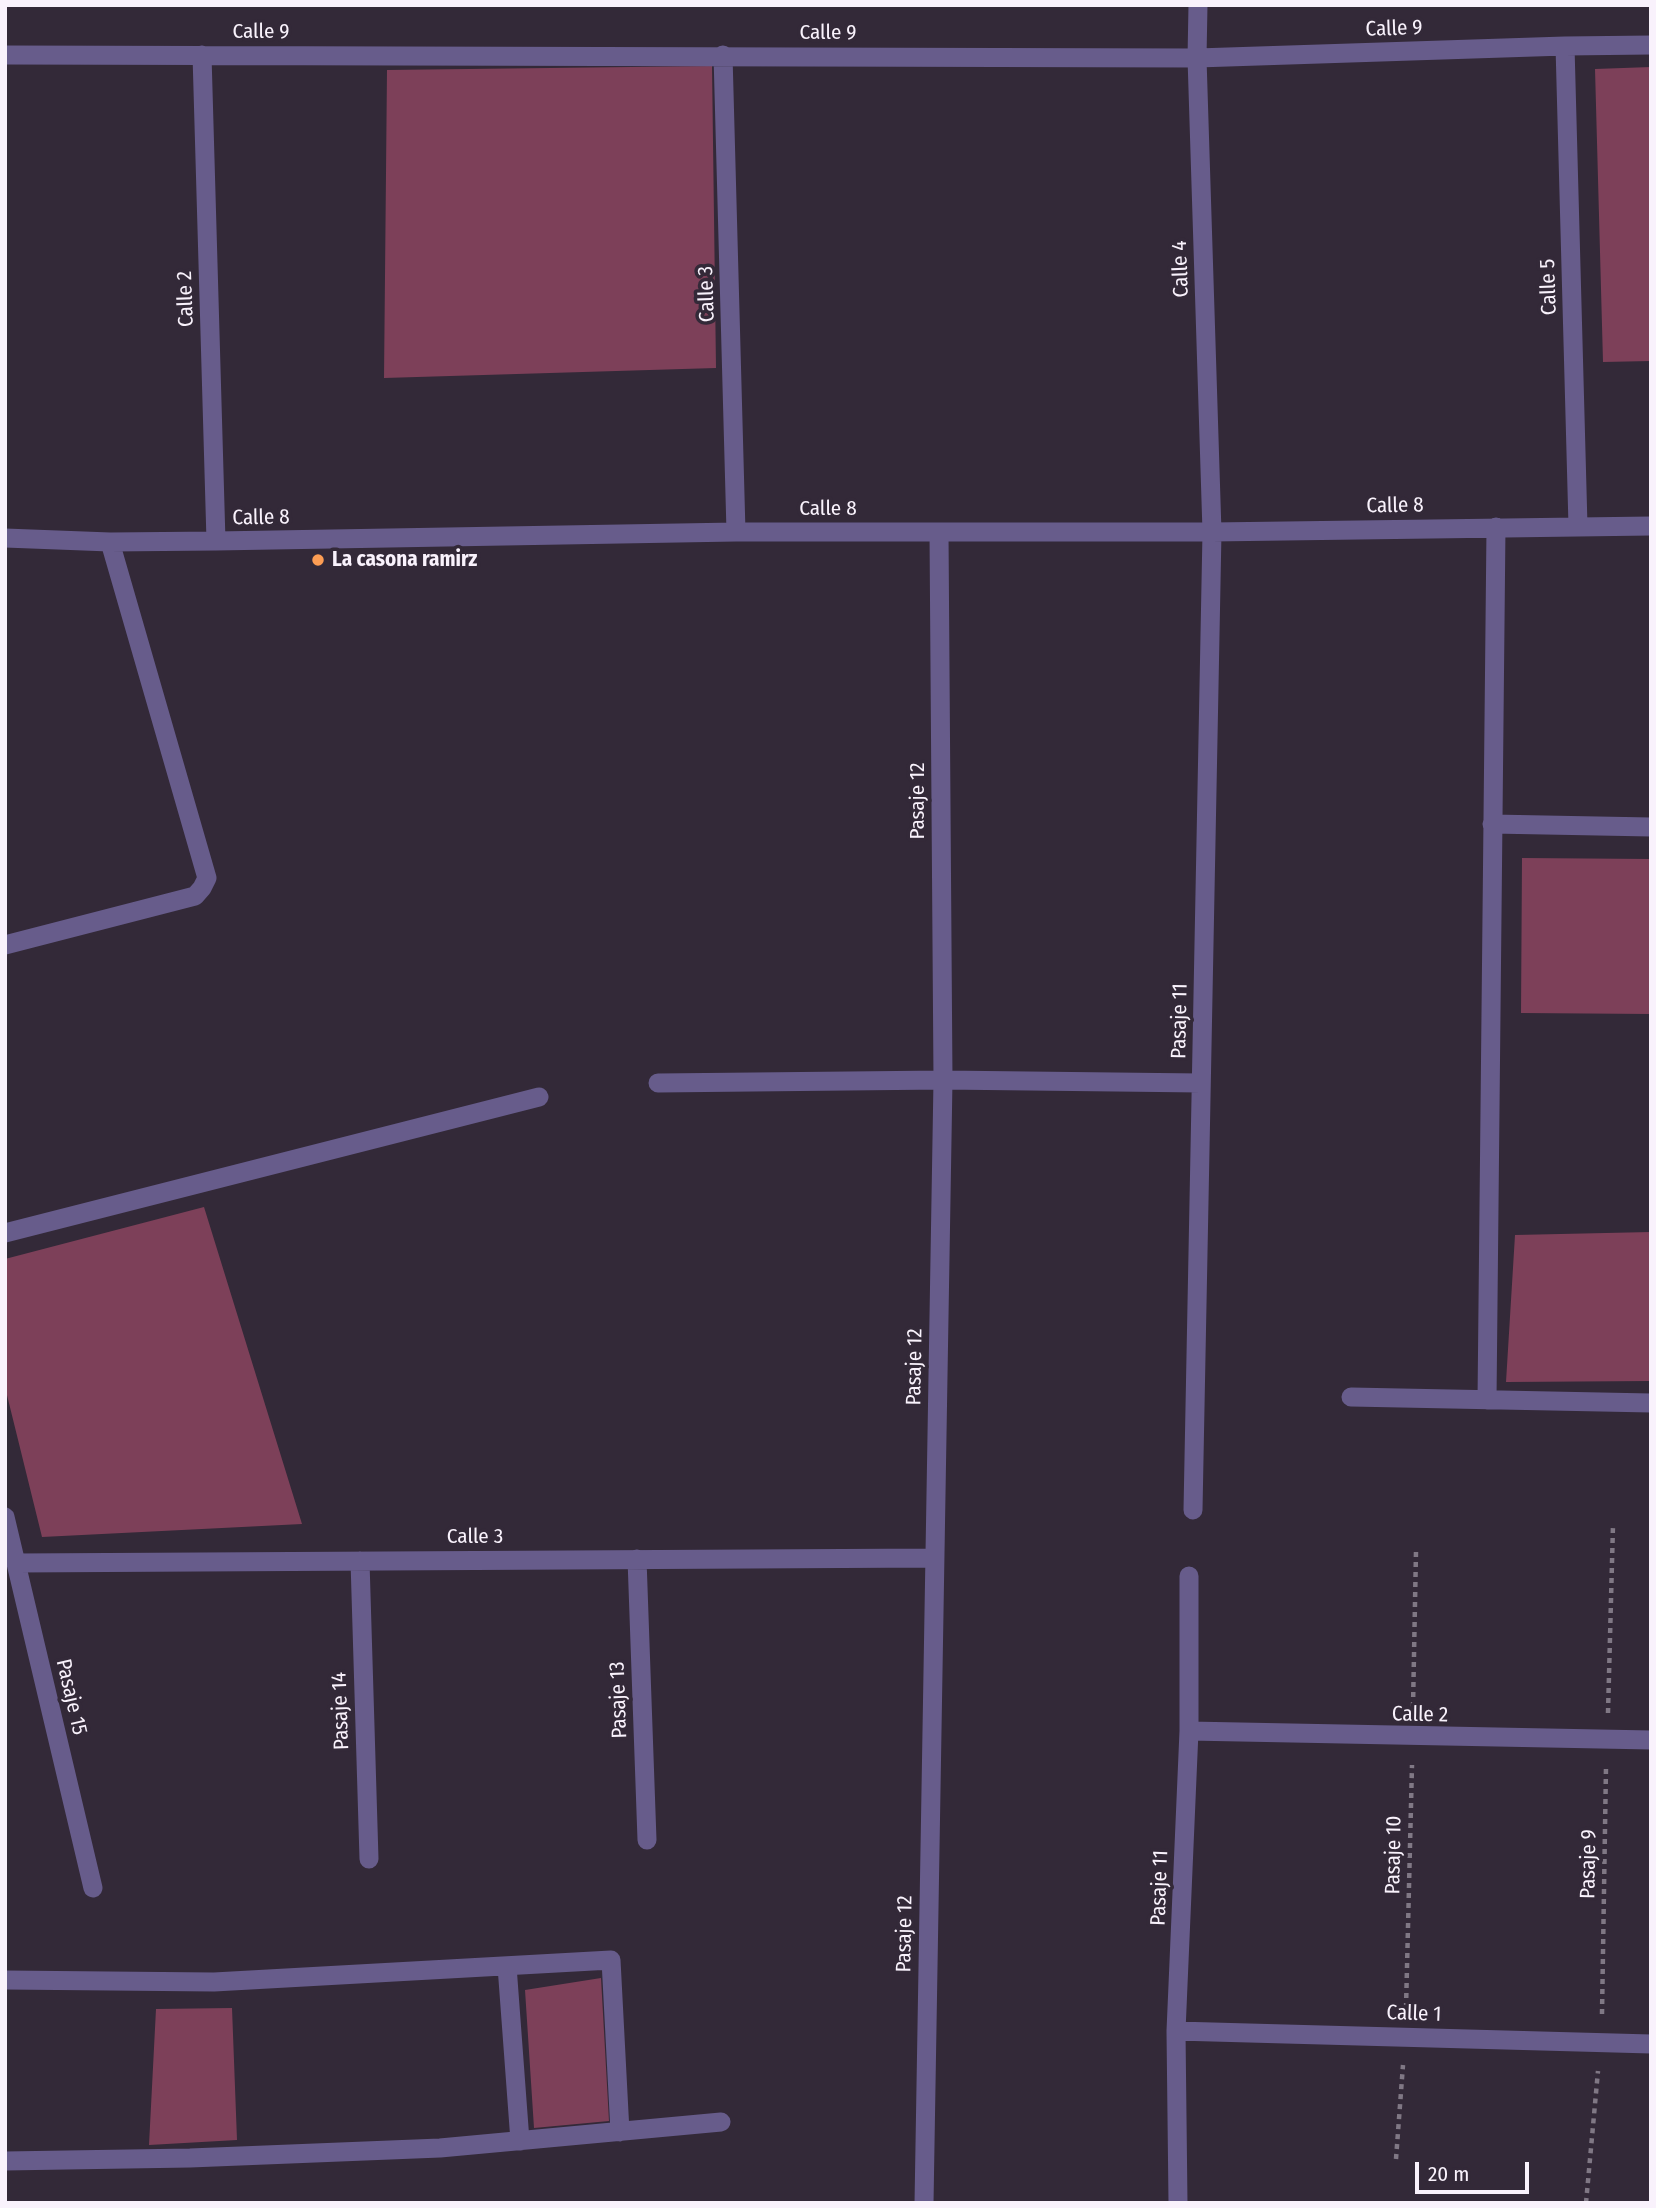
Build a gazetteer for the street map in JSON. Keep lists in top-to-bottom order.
{
  "streets": {
    "street": [
      "Calle 9",
      "Calle 4",
      "Calle 5",
      "Calle 3",
      "Calle 2",
      "Calle 8",
      "Pasaje 12",
      "Pasaje 11",
      "Pasaje 15",
      "Pasaje 13",
      "Pasaje 14",
      "Calle 1"
    ],
    "path": ["Pasaje 10", "Pasaje 9"]
  },
  "crossings": [
    ["Calle 9", "Calle 4"],
    ["Calle 9", "Calle 5"],
    ["Calle 9", "Calle 3"],
    ["Calle 9", "Calle 2"],
    ["Calle 4", "Calle 8"],
    ["Calle 4", "Pasaje 11"],
    ["Calle 5", "Calle 8"],
    ["Calle 3", "Calle 8"],
    ["Calle 3", "Pasaje 12"],
    ["Calle 3", "Pasaje 15"],
    ["Calle 3", "Pasaje 13"],
    ["Calle 3", "Pasaje 14"],
    ["Calle 2", "Calle 8"],
    ["Calle 2", "Pasaje 11"],
    ["Calle 2", "Pasaje 10"],
    ["Calle 2", "Pasaje 9"],
    ["Calle 8", "Pasaje 12"],
    ["Calle 8", "Pasaje 11"],
    ["Pasaje 11", "Calle 1"],
    ["Pasaje 10", "Calle 1"],
    ["Pasaje 9", "Calle 1"]
  ],
  "places": ["La casona ramirz"],
  "scale_bar": "20 m"
}
